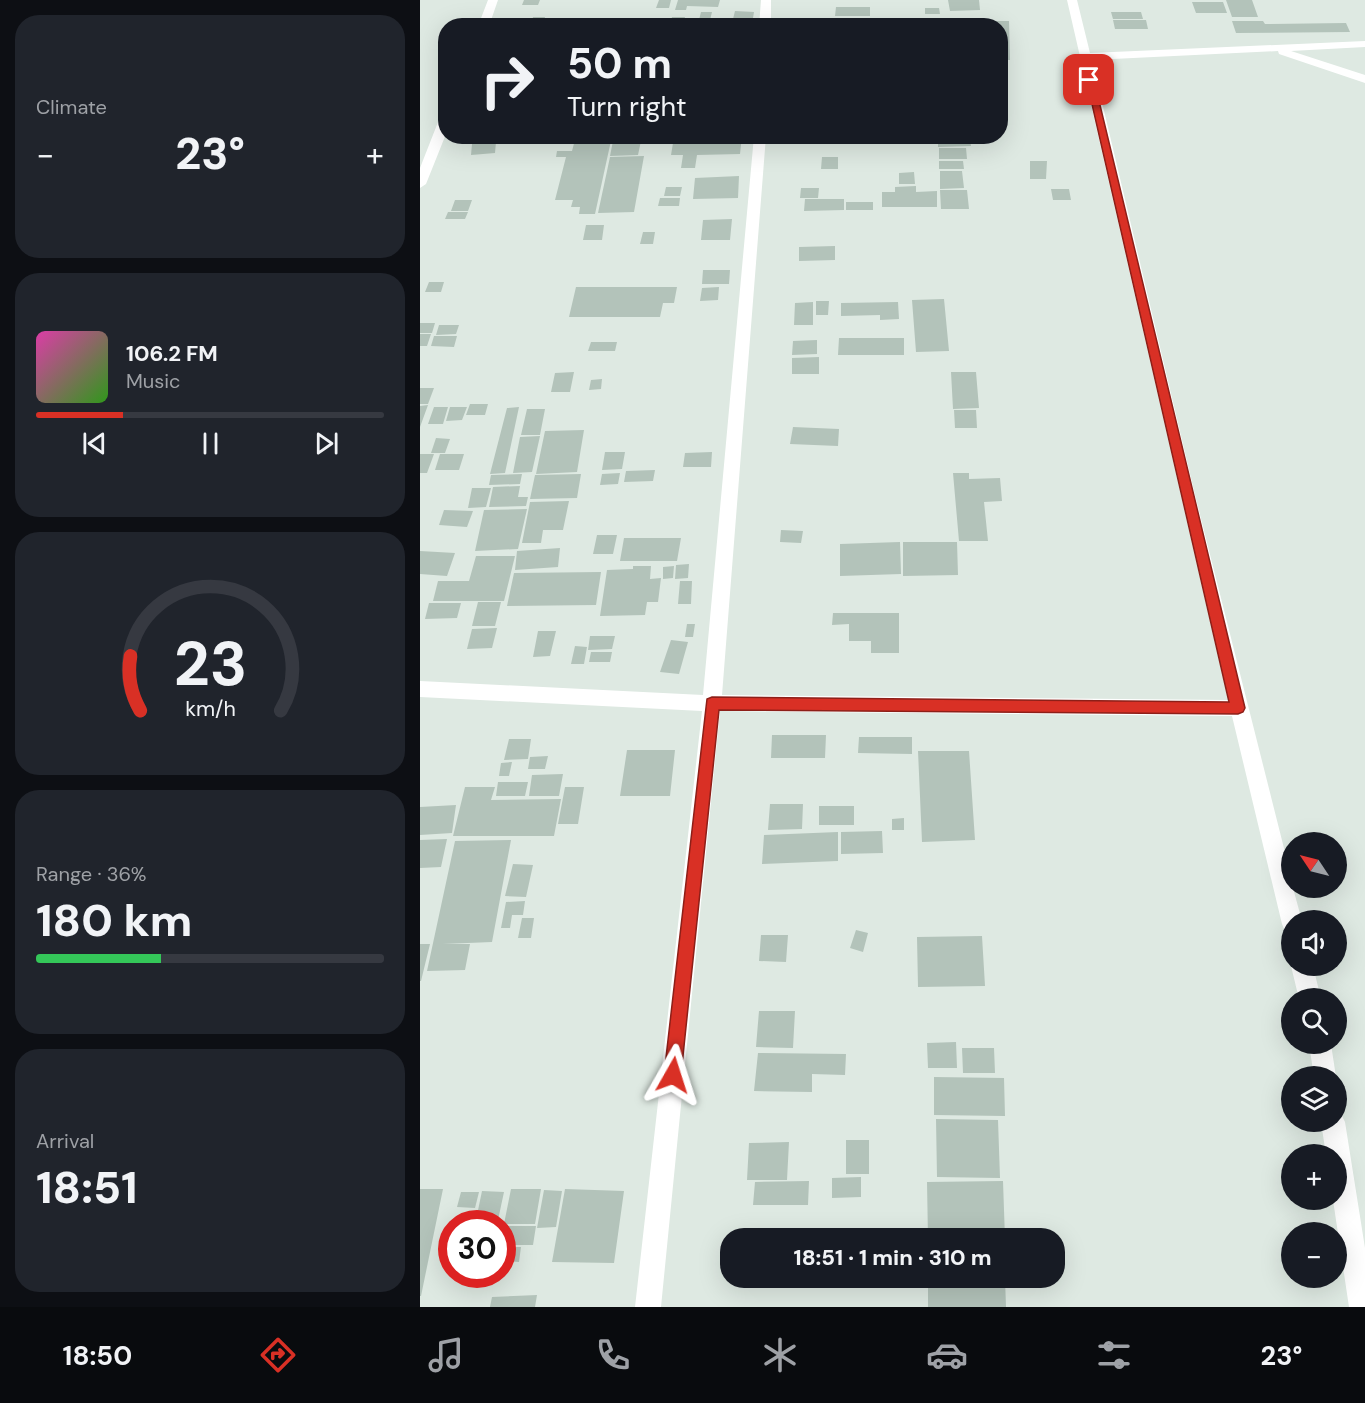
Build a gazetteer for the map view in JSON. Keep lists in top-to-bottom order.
{
  "north": "top left",
  "page": {
    "tile": [
      "Climate",
      ["Range · 36%", "180 km"],
      ["Arrival", "18:51"]
    ],
    "turn": ["50 m", "Turn right"],
    "heat": ["−", "23°", "+"],
    "song": ["106.2 FM", "Music"],
    "map_buttons": ["+", "−"],
    "limit": "30",
    "trip": "18:51 · 1 min · 310 m",
    "tabs": ["18:50", "23°"],
    "gauge": ["23", "km/h"]
  }
}
